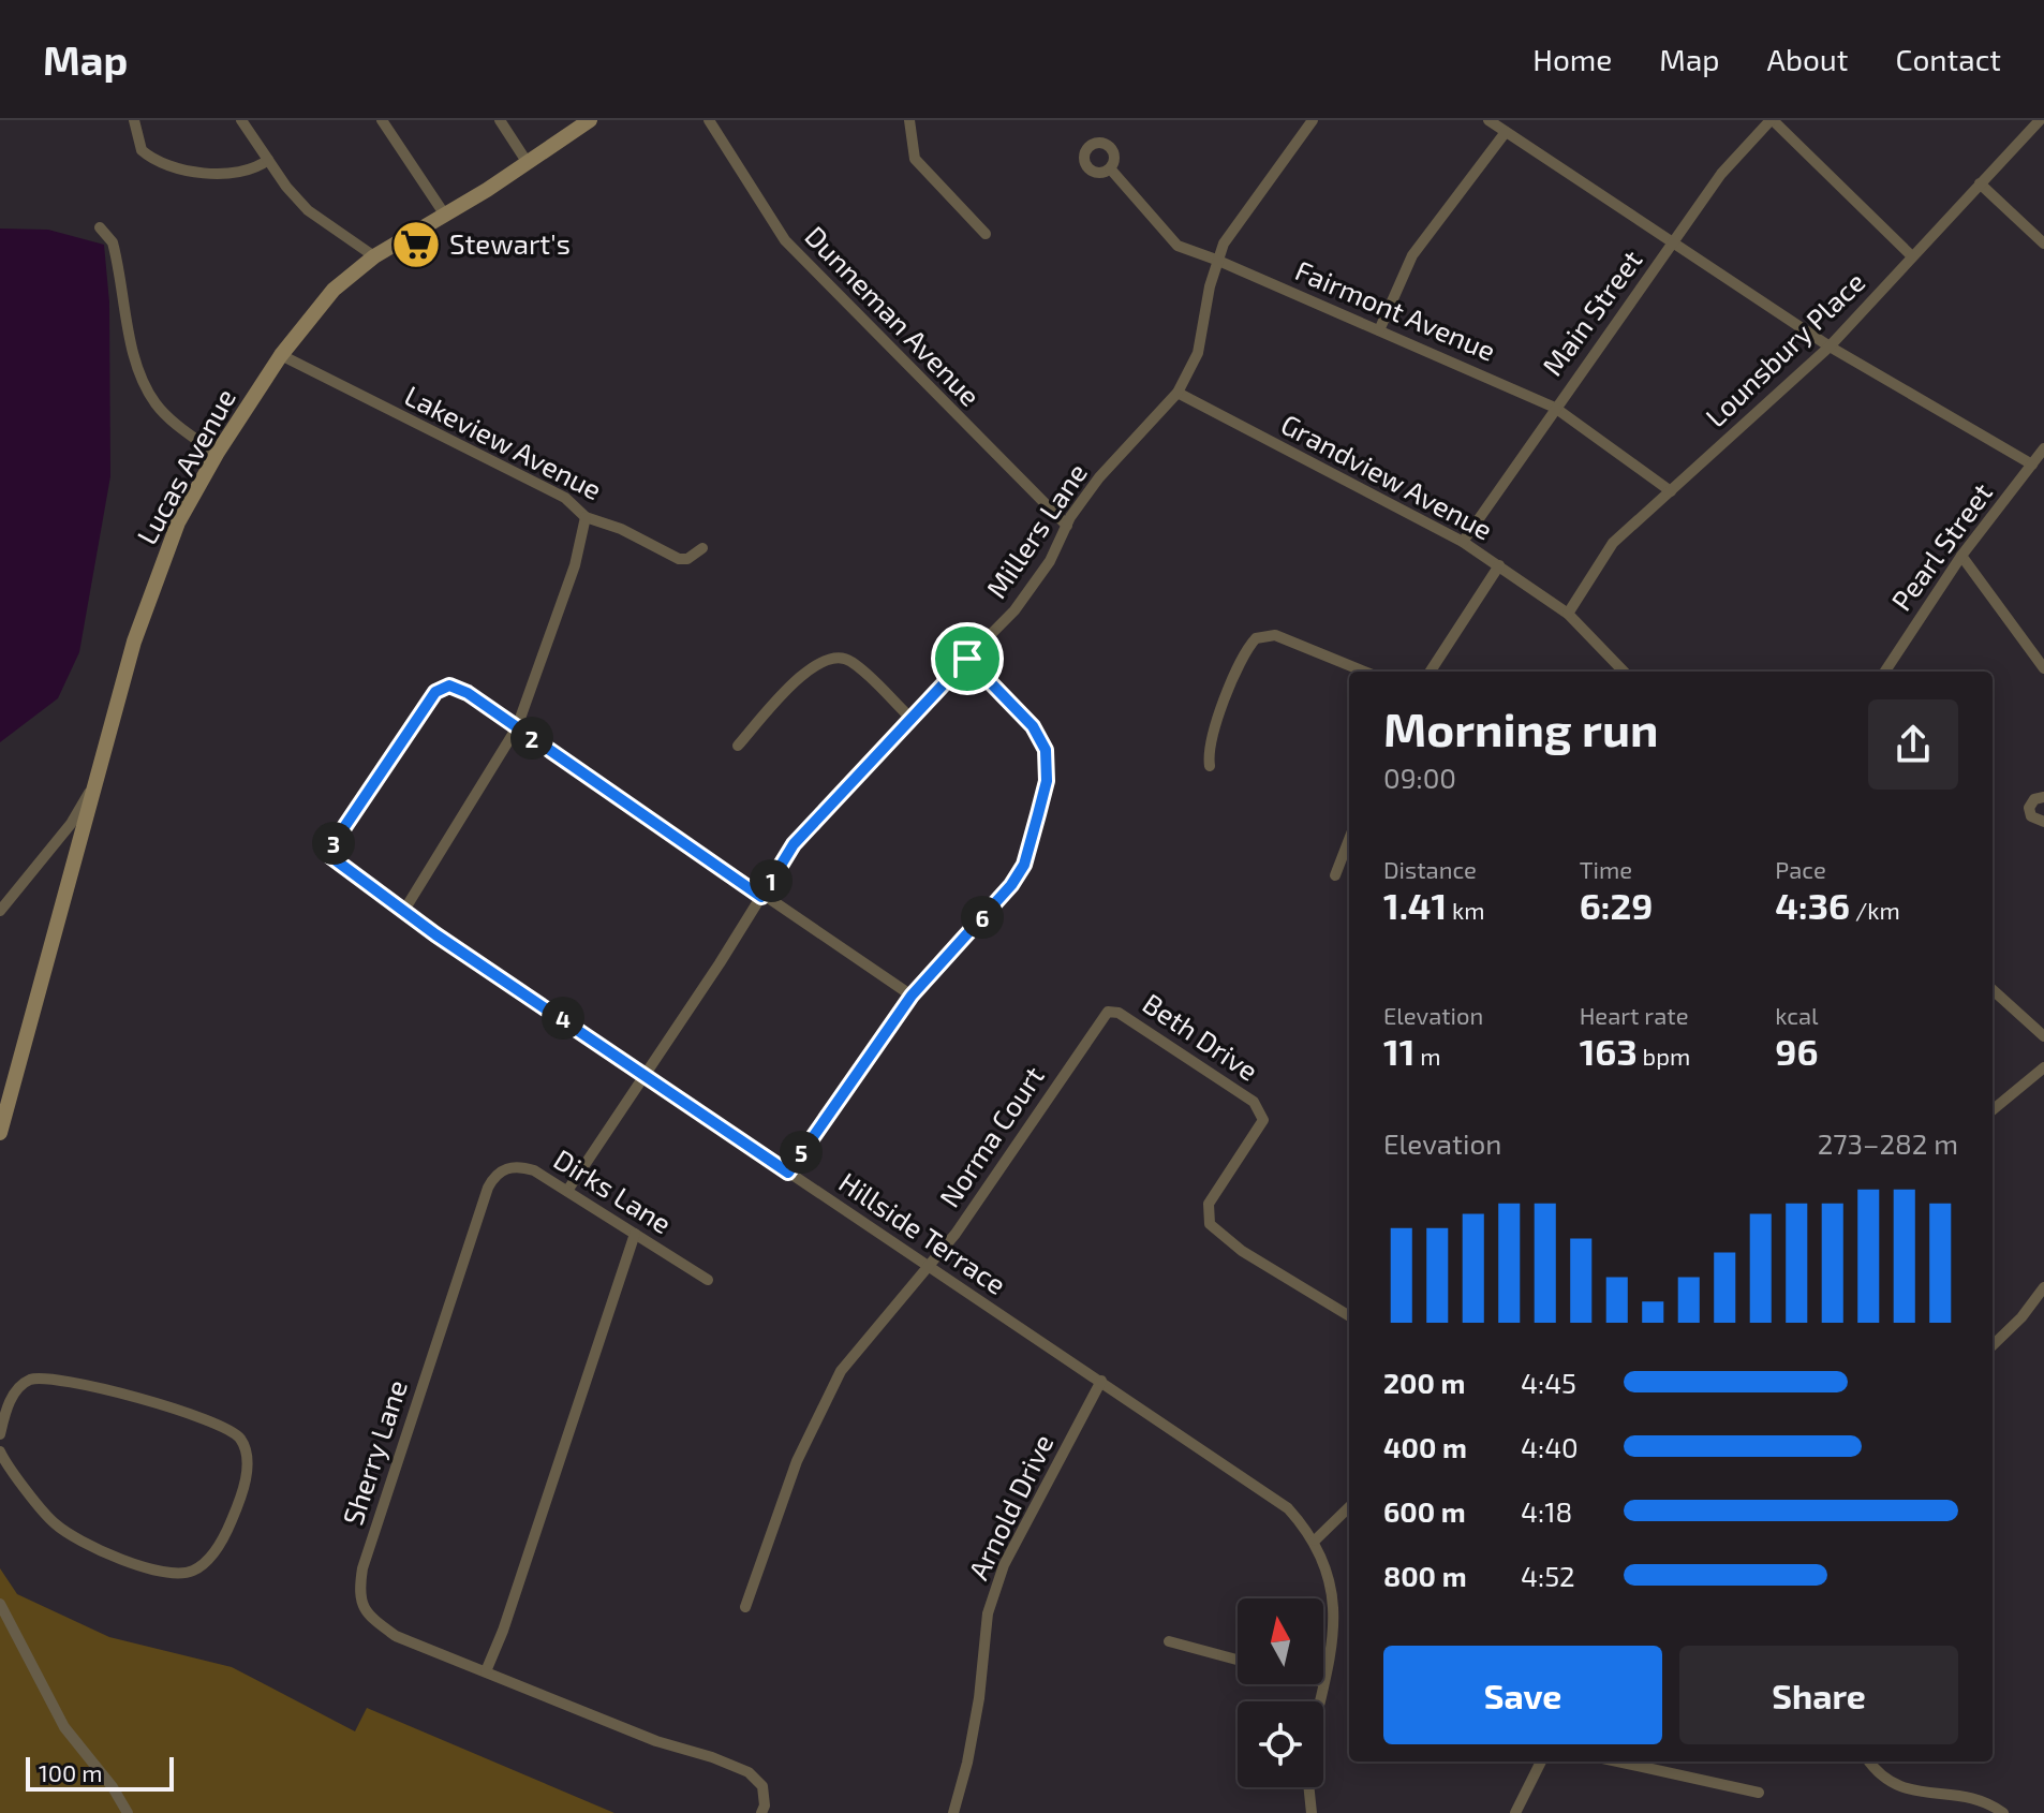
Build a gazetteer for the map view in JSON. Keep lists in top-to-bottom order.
{
  "streets": {
    "street": [
      "Fairmont Avenue",
      "Main Street",
      "Dunneman Avenue",
      "Lounsbury Place",
      "Lakeview Avenue",
      "Lucas Avenue",
      "Grandview Avenue",
      "Millers Lane",
      "Pearl Street",
      "Beth Drive",
      "Norma Court",
      "Dirks Lane",
      "Hillside Terrace",
      "Sherry Lane",
      "Arnold Drive"
    ]
  },
  "crossings": [
    ["Fairmont Avenue", "Main Street"],
    ["Fairmont Avenue", "Lounsbury Place"],
    ["Fairmont Avenue", "Millers Lane"],
    ["Main Street", "Grandview Avenue"],
    ["Dunneman Avenue", "Millers Lane"],
    ["Lounsbury Place", "Grandview Avenue"],
    ["Lakeview Avenue", "Lucas Avenue"],
    ["Grandview Avenue", "Millers Lane"],
    ["Millers Lane", "Dirks Lane"],
    ["Millers Lane", "Hillside Terrace"],
    ["Beth Drive", "Norma Court"],
    ["Norma Court", "Hillside Terrace"],
    ["Dirks Lane", "Sherry Lane"],
    ["Hillside Terrace", "Arnold Drive"]
  ],
  "places": {
    "supermarket": ["Stewart's"]
  },
  "scale_bar": "100 m",
  "north": "top",
  "page": {
    "header": "Map",
    "nav": [
      "Home",
      "Map",
      "About",
      "Contact"
    ],
    "heading": ["Morning run", "09:00"],
    "pins": [
      "2",
      "3",
      "1",
      "6",
      "4",
      "5"
    ],
    "stats": [
      ["Distance", "1.41 km"],
      ["Time", "6:29"],
      ["Pace", "4:36 /km"],
      ["Elevation", "11 m"],
      ["Heart rate", "163 bpm"],
      ["kcal", "96"]
    ],
    "chart": ["Elevation", "273–282 m"],
    "list": [
      {
        "name": "200 m",
        "note": "4:45"
      },
      {
        "name": "400 m",
        "note": "4:40"
      },
      {
        "name": "600 m",
        "note": "4:18"
      },
      {
        "name": "800 m",
        "note": "4:52"
      }
    ],
    "buttons": ["Save", "Share"],
    "scale": "100 m"
  }
}
